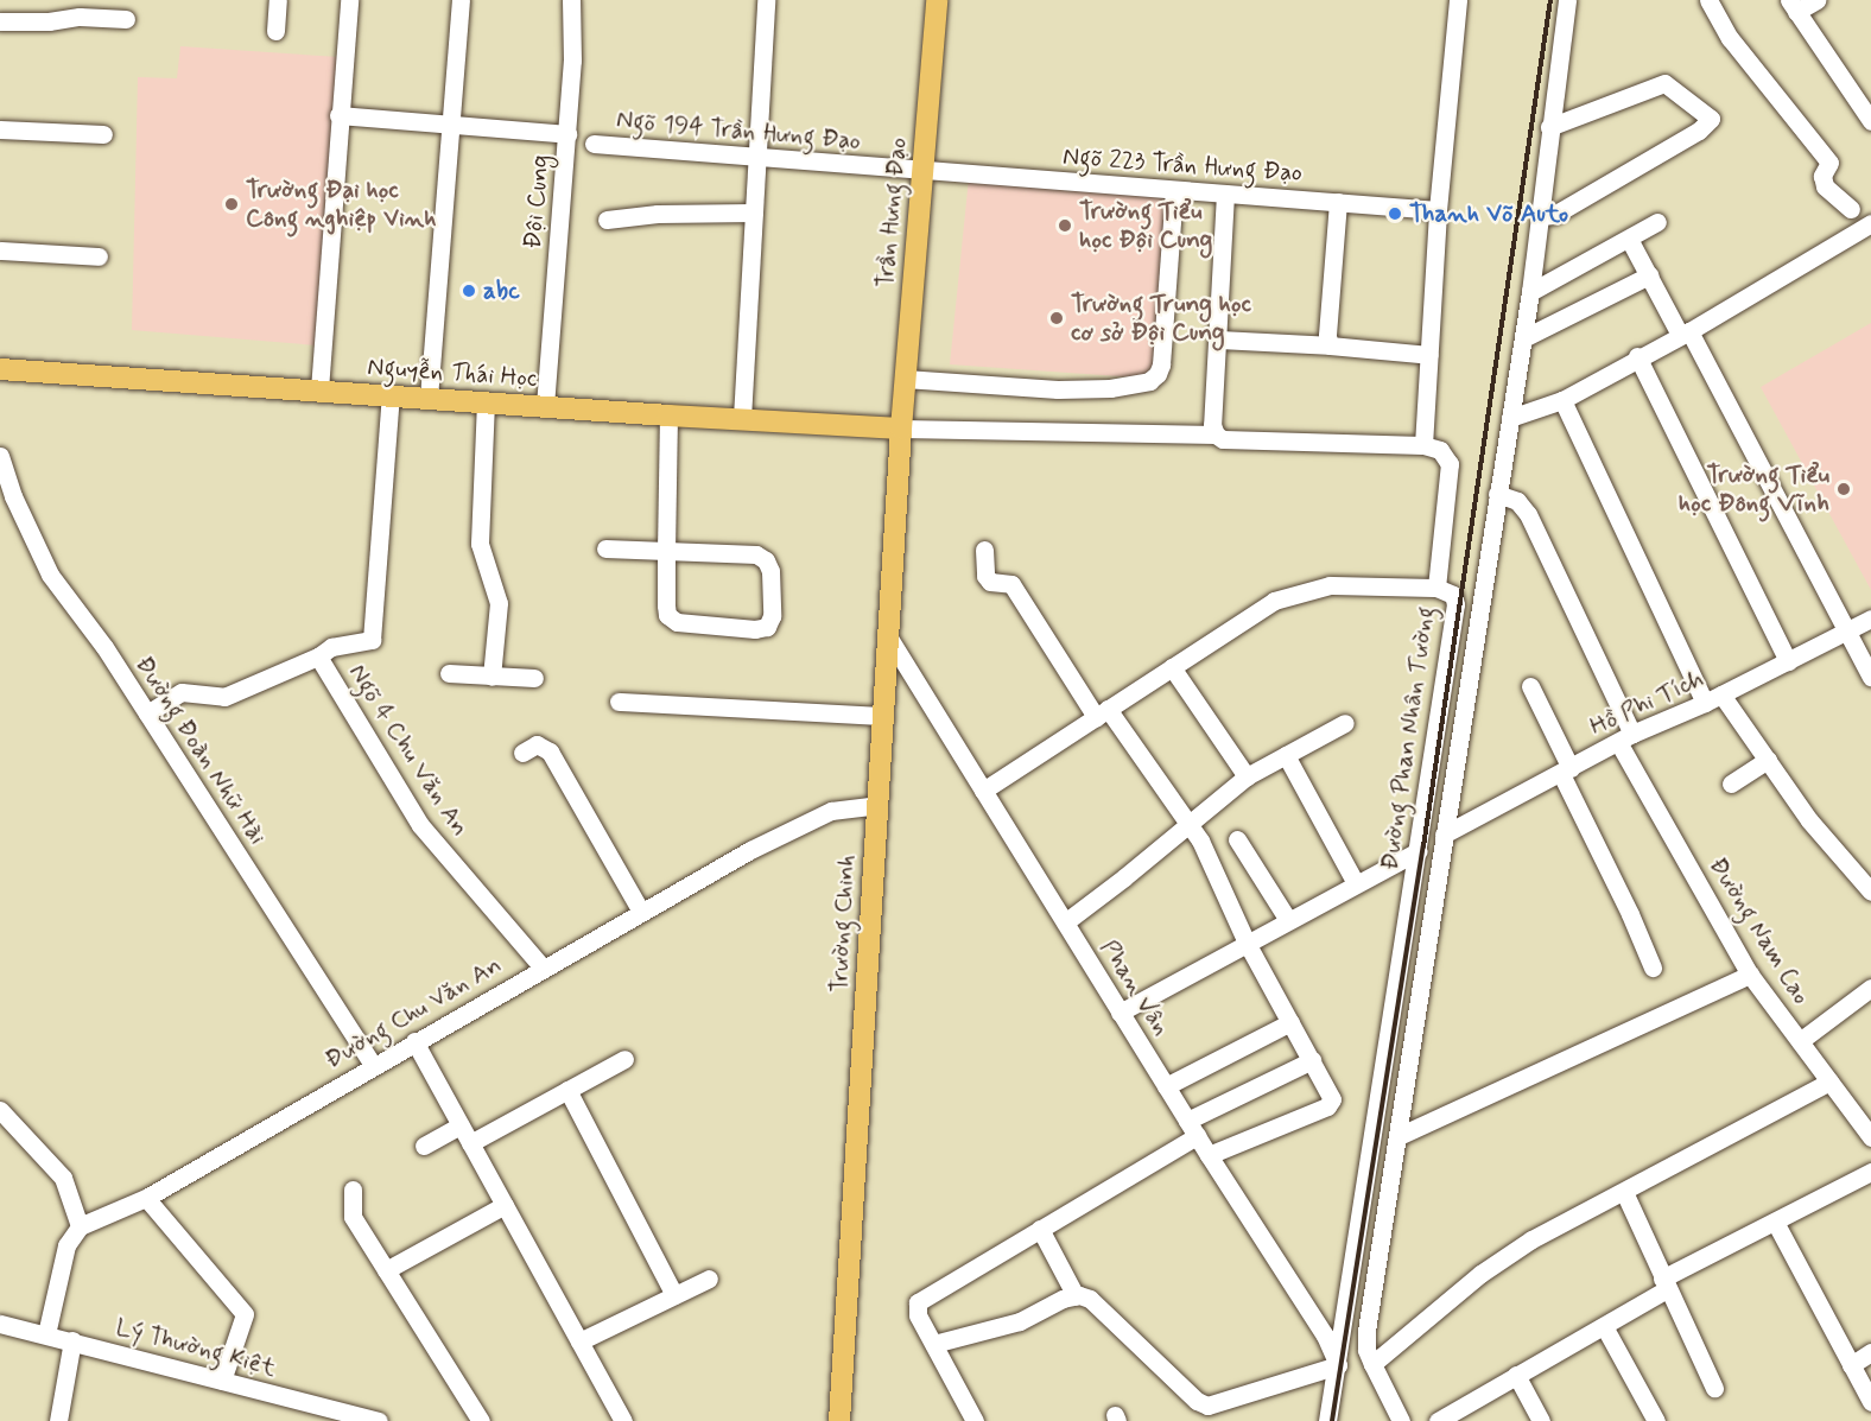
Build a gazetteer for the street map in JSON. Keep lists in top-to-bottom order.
{
  "streets": {
    "main road": ["Trần Hưng Đạo", "Nguyễn Thái Học", "Trường Chinh"],
    "street": [
      "Ngõ 194 Trần Hưng Đạo",
      "Ngõ 223 Trần Hưng Đạo",
      "Đội Cung",
      "Hồ Phi Tích",
      "Đường Phan Nhân Tường",
      "Đường Đoàn Nhữ Hài",
      "Ngõ 4 Chu Văn An",
      "Đường Nam Cao",
      "Phan Vân",
      "Đường Chu Văn An",
      "Lý Thường Kiệt"
    ]
  },
  "crossings": [
    ["Ngõ 194 Trần Hưng Đạo", "Ngõ 223 Trần Hưng Đạo"],
    ["Ngõ 194 Trần Hưng Đạo", "Trần Hưng Đạo"],
    ["Ngõ 223 Trần Hưng Đạo", "Trần Hưng Đạo"],
    ["Đội Cung", "Nguyễn Thái Học"],
    ["Trần Hưng Đạo", "Nguyễn Thái Học"],
    ["Trần Hưng Đạo", "Trường Chinh"],
    ["Nguyễn Thái Học", "Trường Chinh"],
    ["Hồ Phi Tích", "Đường Nam Cao"],
    ["Đường Phan Nhân Tường", "Phan Vân"],
    ["Đường Đoàn Nhữ Hài", "Đường Chu Văn An"],
    ["Ngõ 4 Chu Văn An", "Đường Chu Văn An"],
    ["Trường Chinh", "Phan Vân"],
    ["Trường Chinh", "Đường Chu Văn An"]
  ],
  "places": [
    "Trường Đại học Công nghiệp Vinh",
    "Thanh Võ Auto",
    "Trường Tiểu học Đội Cung",
    "abc",
    "Trường Trung học cơ sở Đội Cung",
    "Trường Tiểu học Đông Vĩnh"
  ]
}
